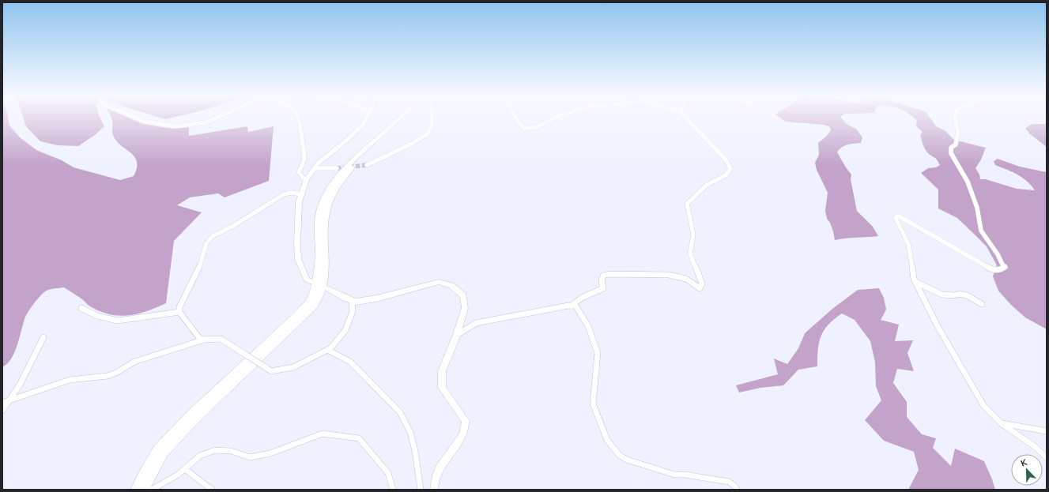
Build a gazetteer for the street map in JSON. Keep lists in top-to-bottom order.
{
  "north": "top left"
}
